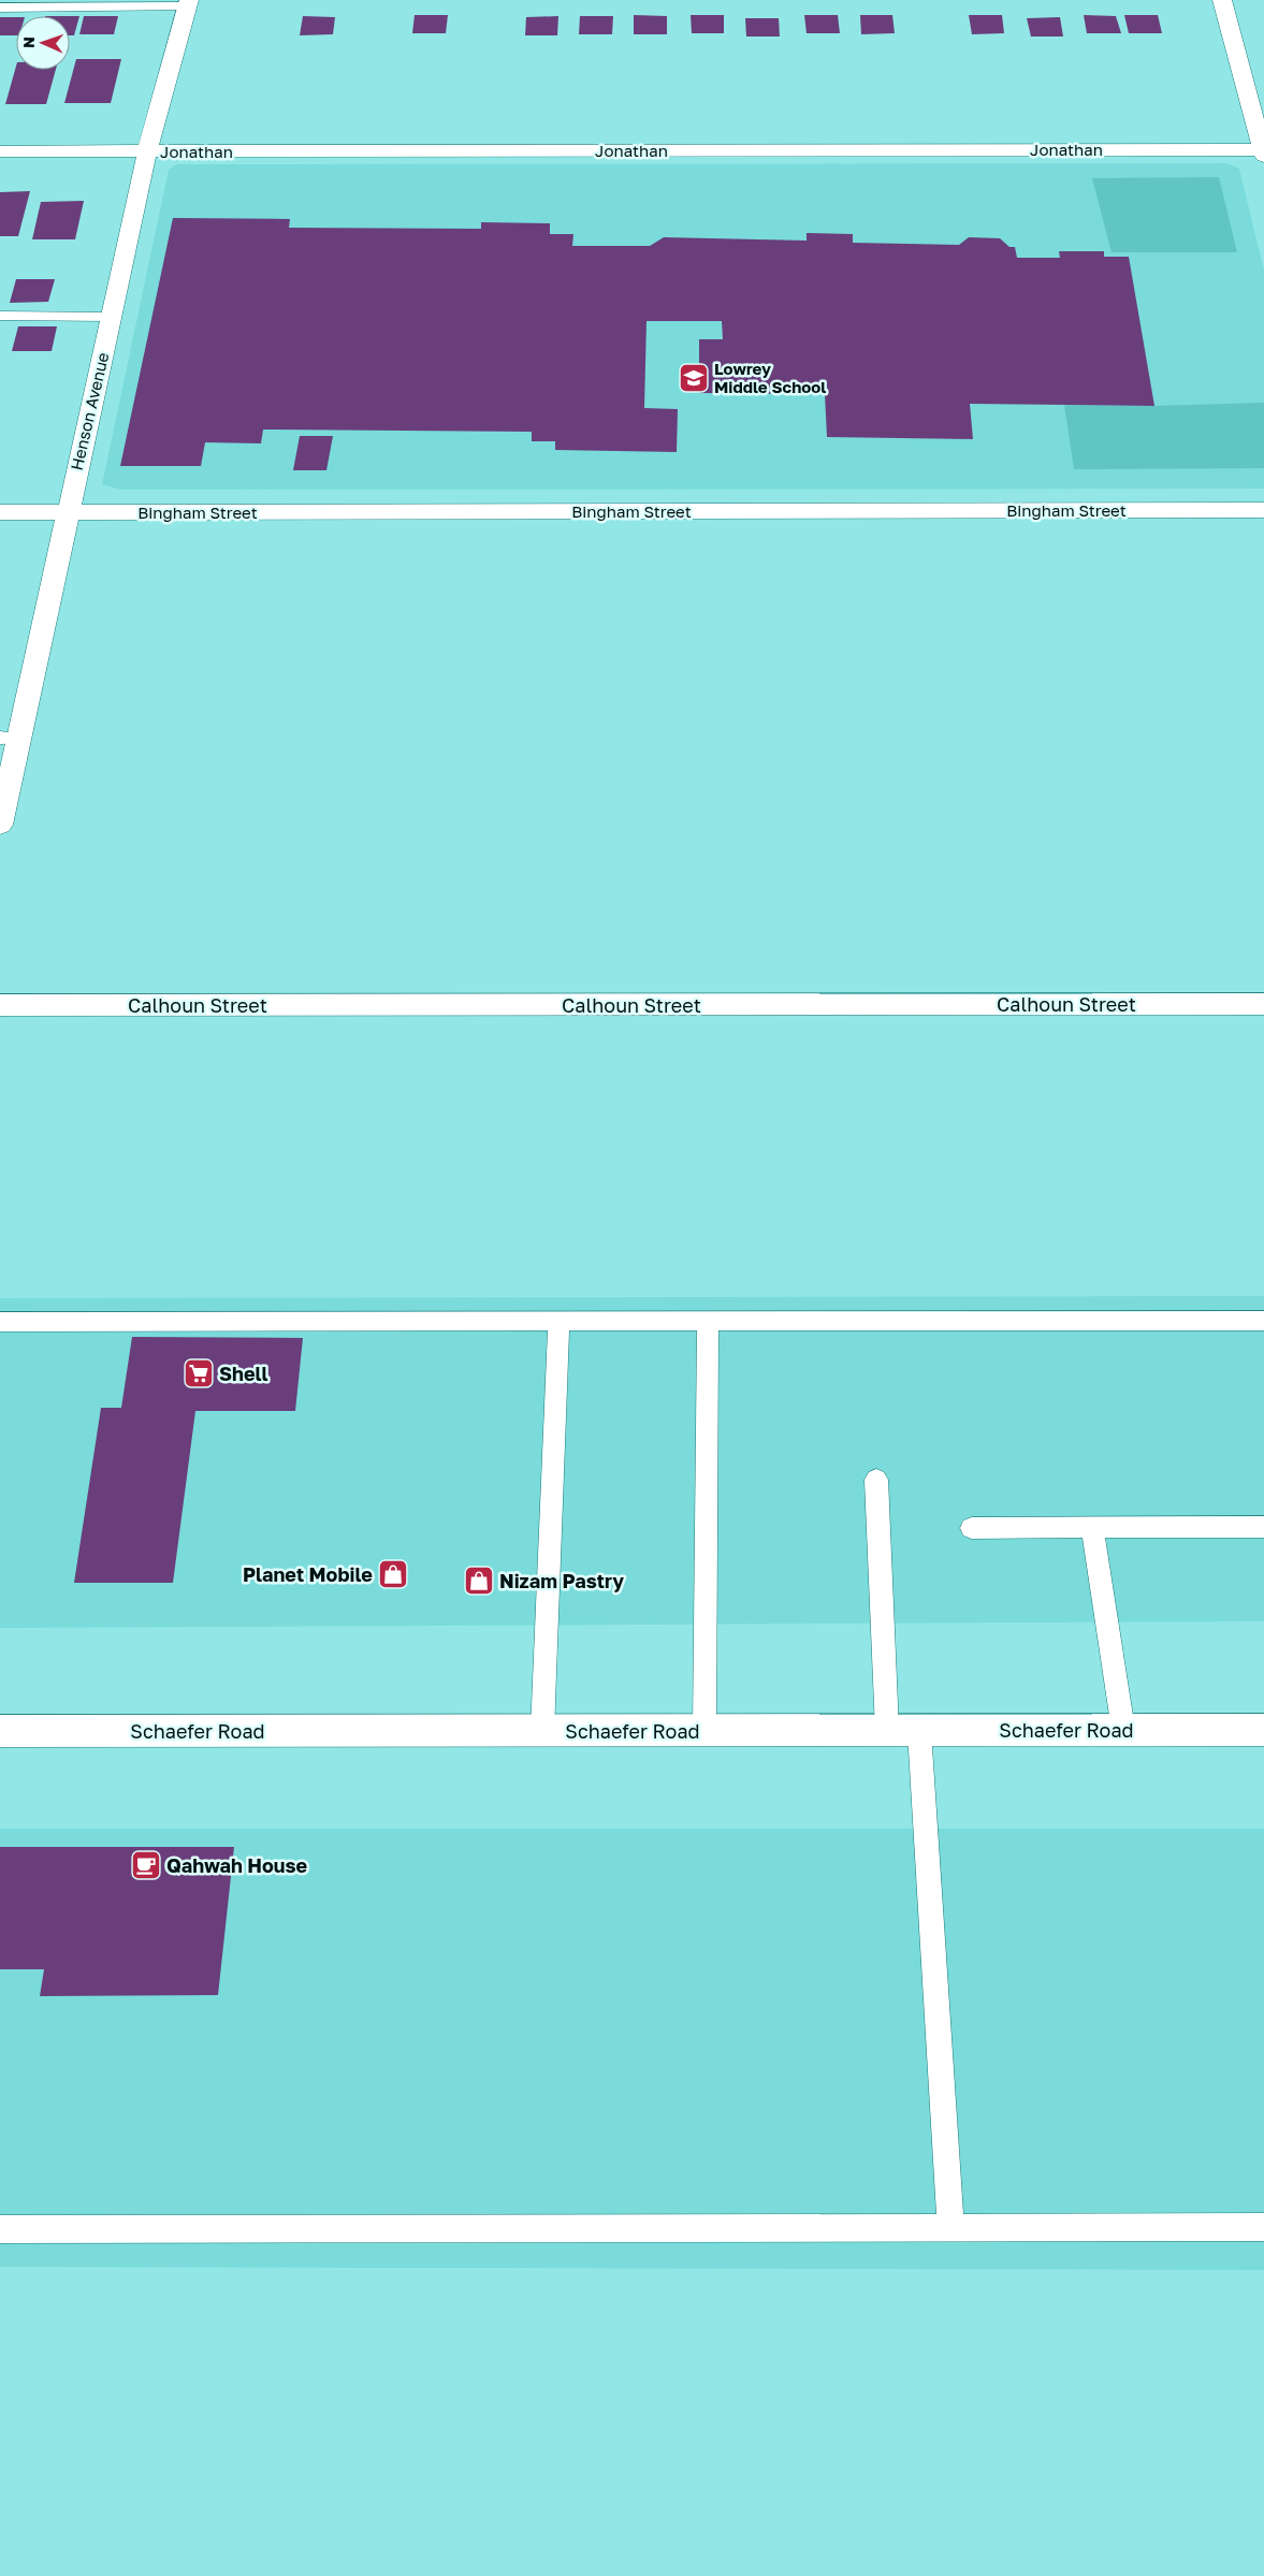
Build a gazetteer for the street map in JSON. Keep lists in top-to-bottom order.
{
  "streets": {
    "street": [
      "Jonathan",
      "Henson Avenue",
      "Bingham Street",
      "Calhoun Street",
      "Schaefer Road"
    ]
  },
  "crossings": [
    ["Jonathan", "Henson Avenue"],
    ["Henson Avenue", "Bingham Street"]
  ],
  "places": {
    "school or university": ["Lowrey Middle School"],
    "supermarket": ["Shell"],
    "shop": ["Planet Mobile", "Nizam Pastry"],
    "cafe": ["Qahwah House"]
  },
  "north": "left"
}
